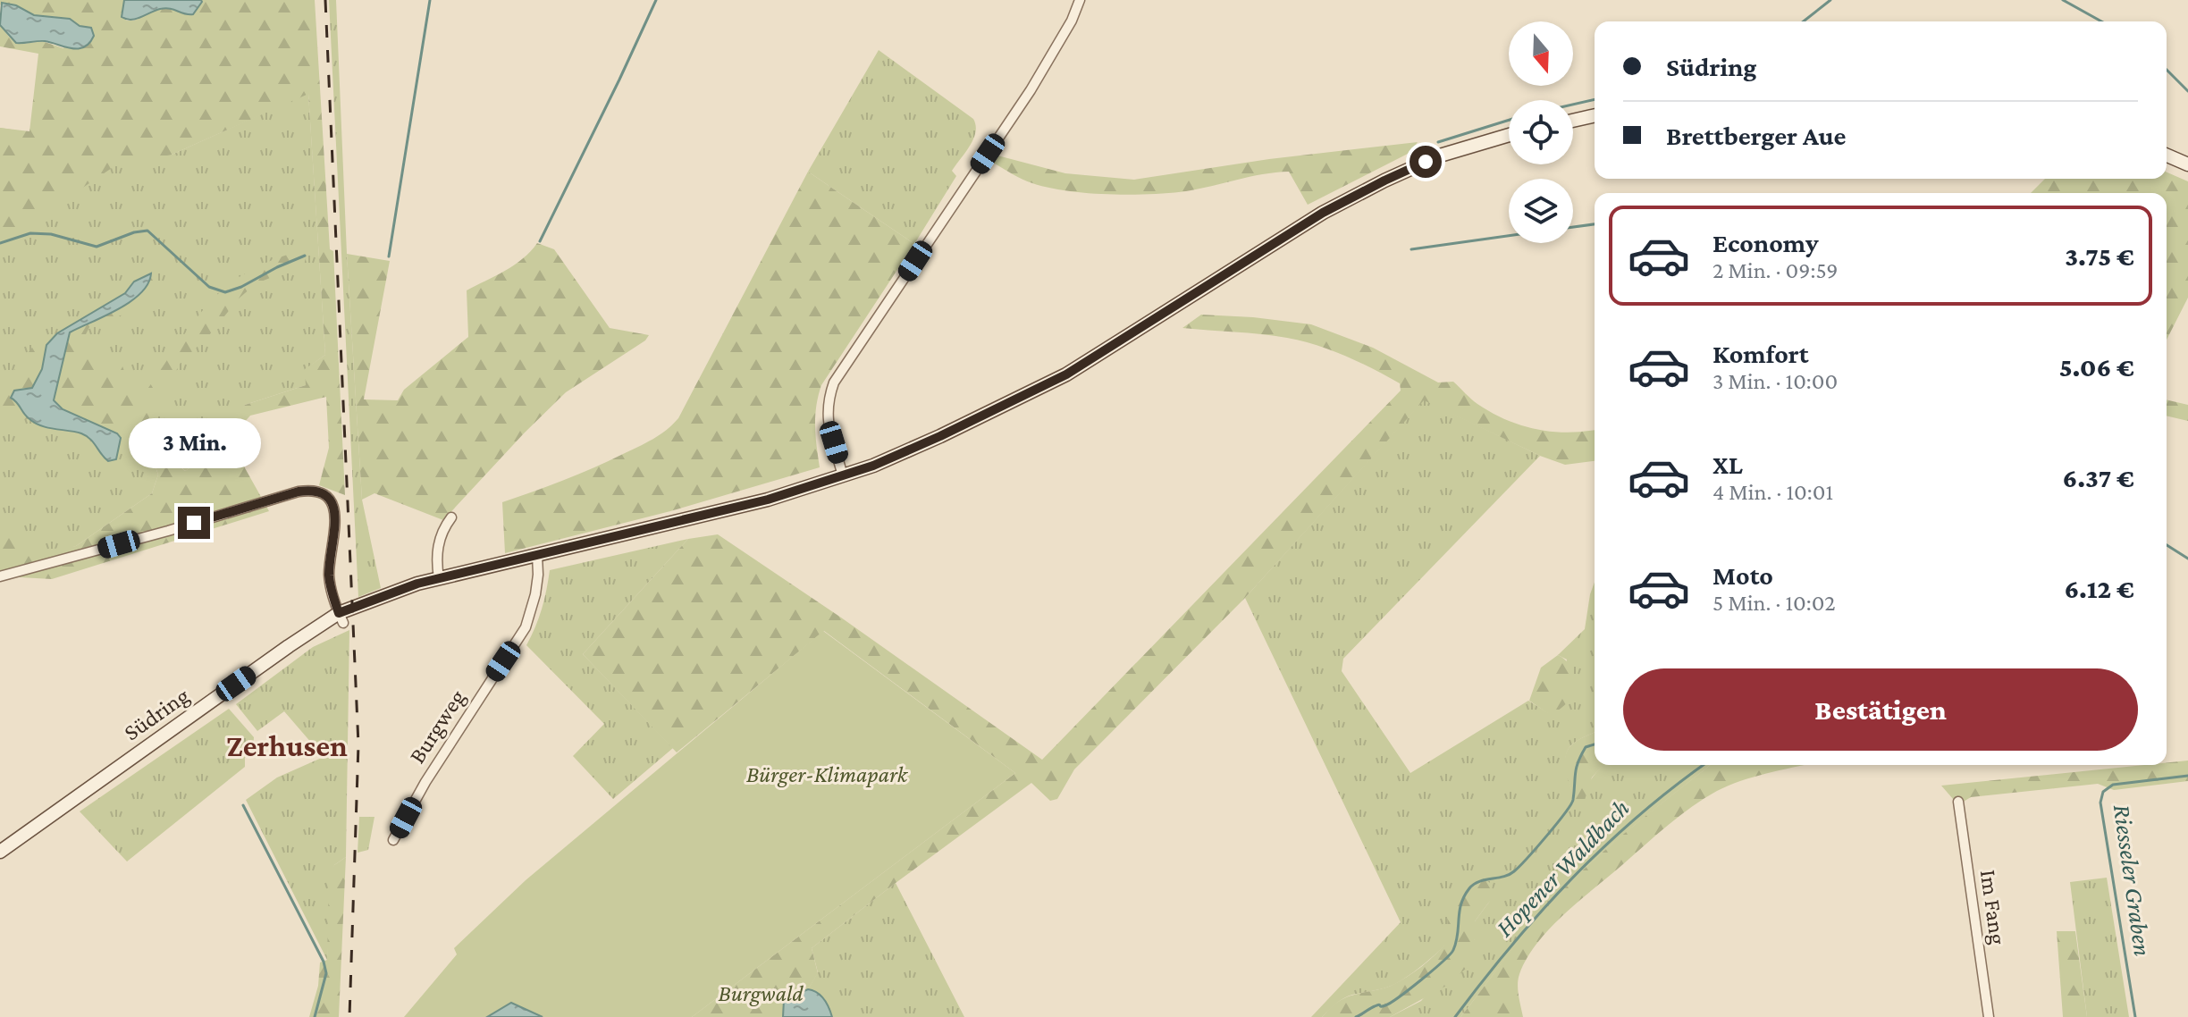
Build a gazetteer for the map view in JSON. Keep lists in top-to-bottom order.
{
  "streets": {
    "main road": ["Südring"],
    "street": ["Burgweg", "Im Fang"]
  },
  "crossings": [
    ["Südring", "Burgweg"]
  ],
  "districts": ["Zerhusen"],
  "water": ["Hopener Waldbach", "Riesseler Graben"],
  "parks": ["Bürger-Klimapark", "Burgwald"],
  "north": "bottom",
  "page": {
    "banner": ["Südring", "Brettberger Aue"],
    "list": [
      {
        "name": "Economy",
        "note": "2 Min. · 09:59",
        "value": "3.75 €"
      },
      {
        "name": "Komfort",
        "note": "3 Min. · 10:00",
        "value": "5.06 €"
      },
      {
        "name": "XL",
        "note": "4 Min. · 10:01",
        "value": "6.37 €"
      },
      {
        "name": "Moto",
        "note": "5 Min. · 10:02",
        "value": "6.12 €"
      }
    ],
    "bubble": "3 Min.",
    "buttons": "Bestätigen"
  }
}
